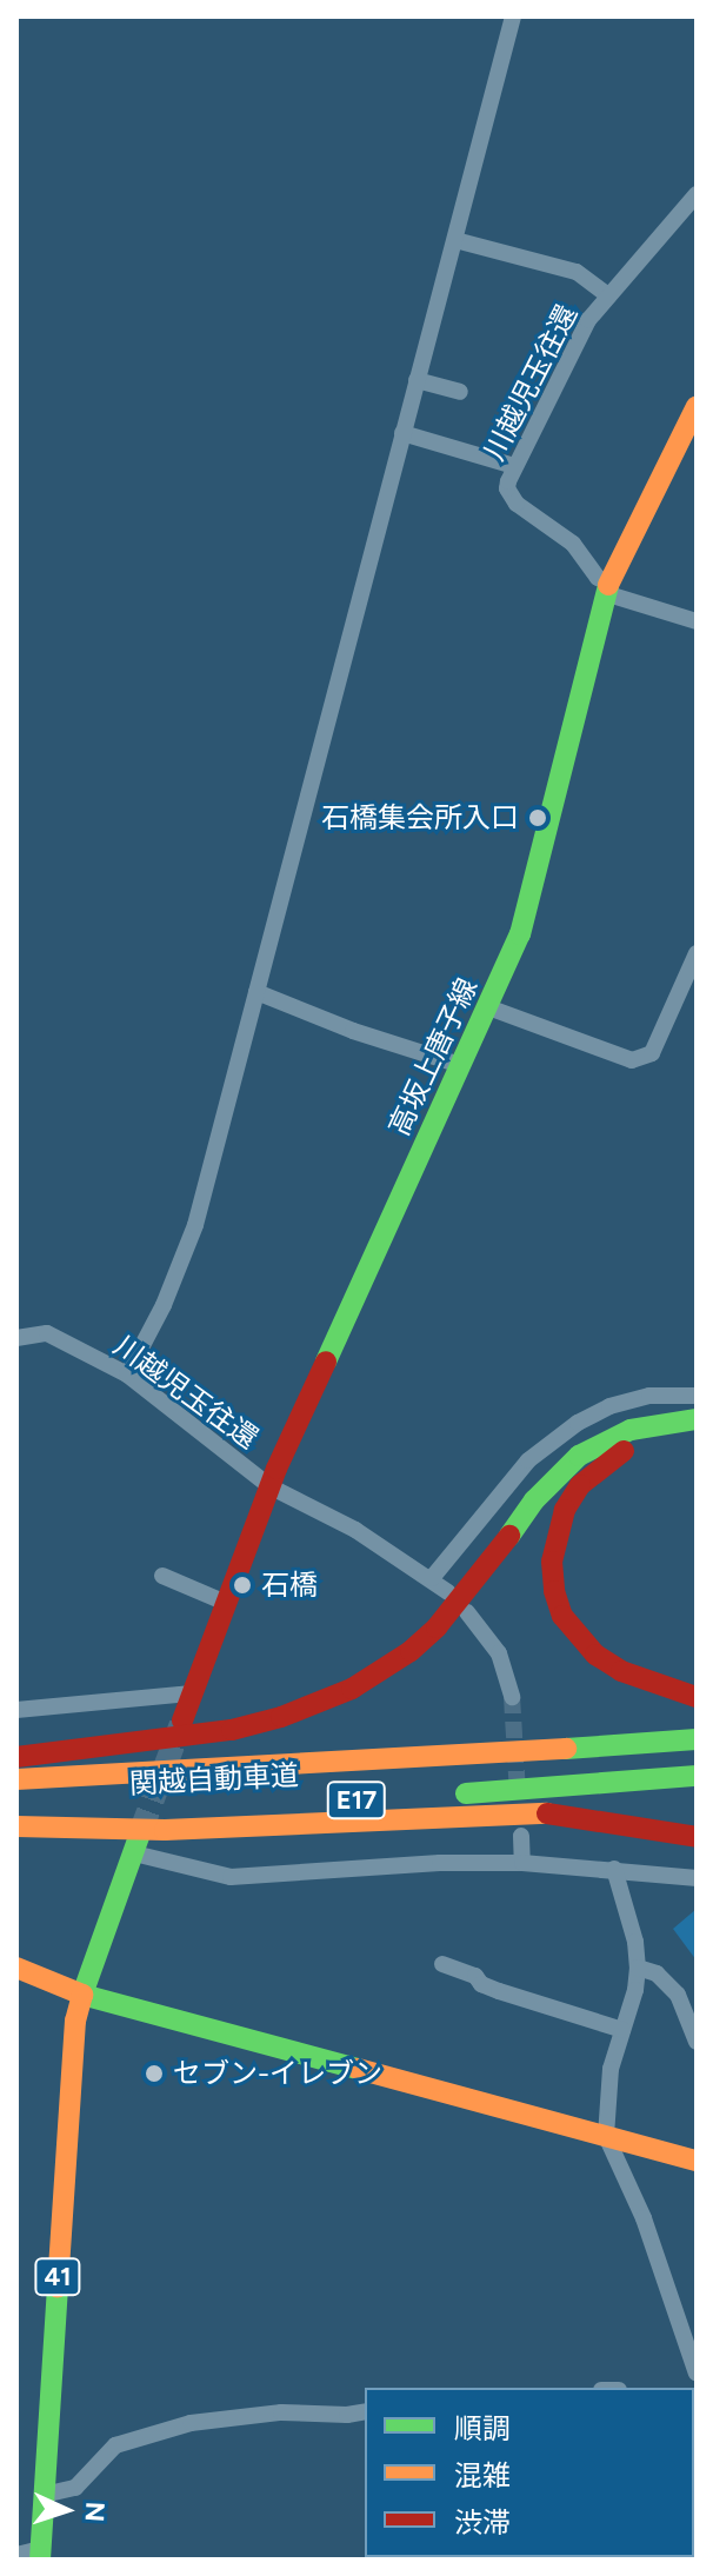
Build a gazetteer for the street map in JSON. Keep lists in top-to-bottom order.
{
  "streets": {
    "main road": [
      "高坂上唐子線",
      "関越自動車道",
      "E17",
      "41"
    ],
    "street": ["川越児玉往還"]
  },
  "crossings": [
    ["川越児玉往還", "高坂上唐子線"]
  ],
  "places": ["石橋集会所入口", "石橋", "セブン-イレブン"],
  "legend": ["順調", "混雑", "渋滞"],
  "north": "right"
}
